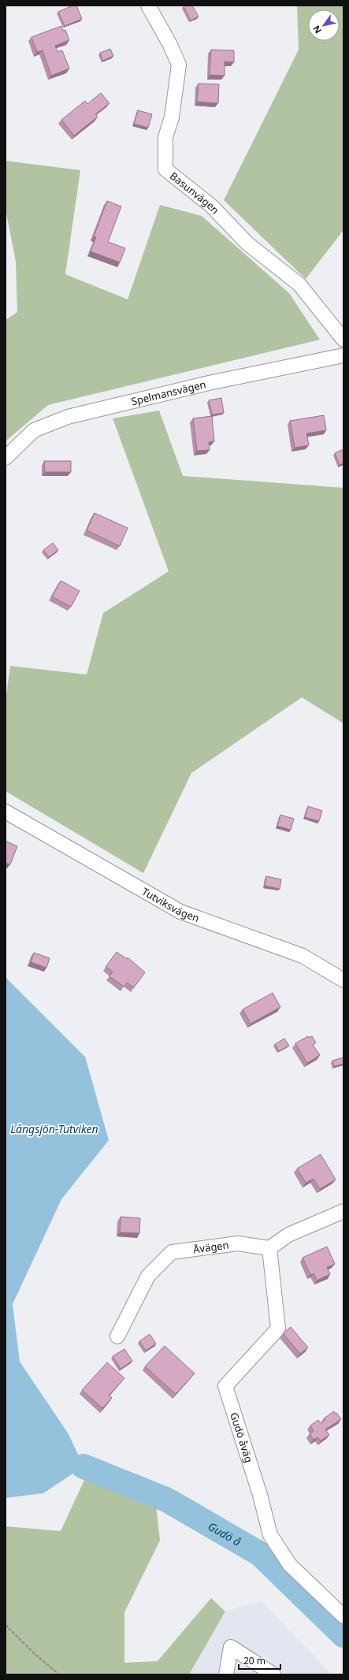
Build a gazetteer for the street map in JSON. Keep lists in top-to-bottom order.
{
  "streets": {
    "street": [
      "Basunvägen",
      "Spelmansvägen",
      "Tutviksvägen",
      "Åvägen",
      "Gudö åväg"
    ]
  },
  "crossings": [
    ["Åvägen", "Gudö åväg"]
  ],
  "water": ["Långsjön-Tutviken", "Gudö å"],
  "scale_bar": "20 m",
  "north": "bottom left"
}
